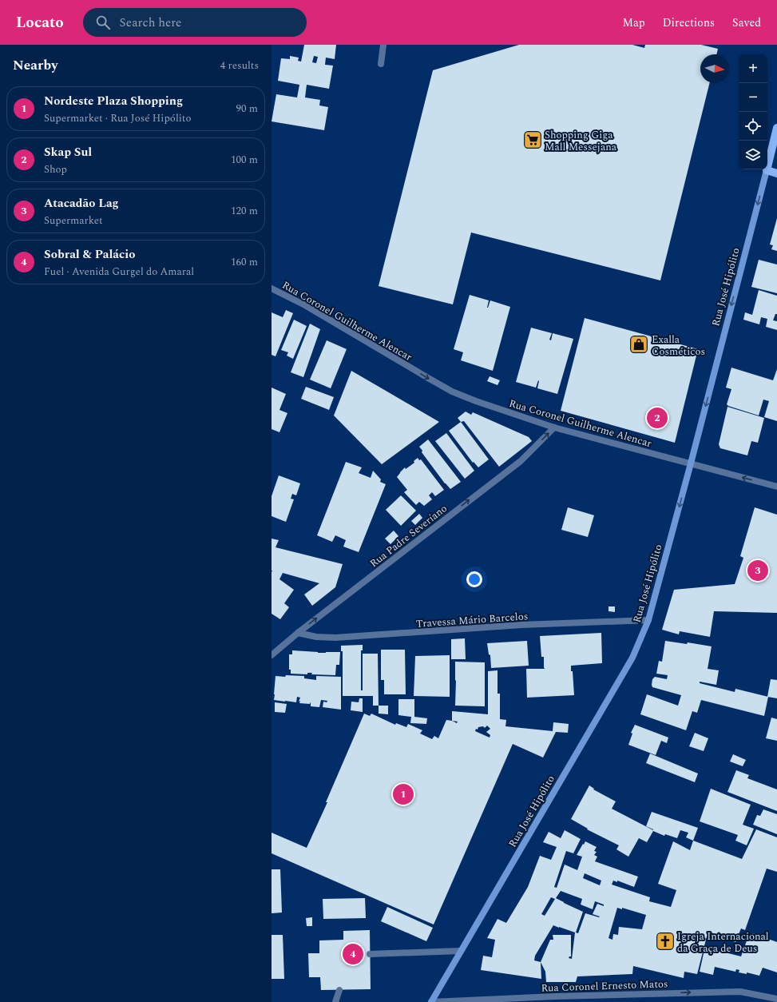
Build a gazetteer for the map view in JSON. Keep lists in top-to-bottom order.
{
  "streets": {
    "main road": ["Rua José Hipólito"],
    "street": [
      "Rua Coronel Guilherme Alencar",
      "Rua Padre Severíano",
      "Travessa Mário Barcelos",
      "Rua Coronel Ernesto Matos"
    ]
  },
  "crossings": [
    ["Rua José Hipólito", "Rua Coronel Guilherme Alencar"],
    ["Rua José Hipólito", "Travessa Mário Barcelos"],
    ["Rua José Hipólito", "Rua Coronel Ernesto Matos"],
    ["Rua Coronel Guilherme Alencar", "Rua Padre Severíano"],
    ["Rua Padre Severíano", "Travessa Mário Barcelos"]
  ],
  "one_way": ["Rua José Hipólito", "Rua Padre Severíano", "Rua Coronel Ernesto Matos"],
  "places": {
    "supermarket": ["Shopping Giga Mall Messejana"],
    "shop": ["Exalla Cosméticos"],
    "church": ["Igreja Internacional da Graça de Deus"]
  },
  "north": "right",
  "page": {
    "header": "Locato",
    "search": "Search here",
    "nav": ["Map", "Directions", "Saved"],
    "heading": ["Nearby", "4 results"],
    "map_buttons": ["+", "−"],
    "list": [
      {
        "mark": "1",
        "name": "Nordeste Plaza Shopping",
        "note": "Supermarket · Rua José Hipólito",
        "value": "90 m"
      },
      {
        "mark": "2",
        "name": "Skap Sul",
        "note": "Shop",
        "value": "100 m"
      },
      {
        "mark": "3",
        "name": "Atacadão Lag",
        "note": "Supermarket",
        "value": "120 m"
      },
      {
        "mark": "4",
        "name": "Sobral & Palácio",
        "note": "Fuel · Avenida Gurgel do Amaral",
        "value": "160 m"
      }
    ],
    "pins": [
      "2",
      "3",
      "1",
      "4"
    ]
  }
}
